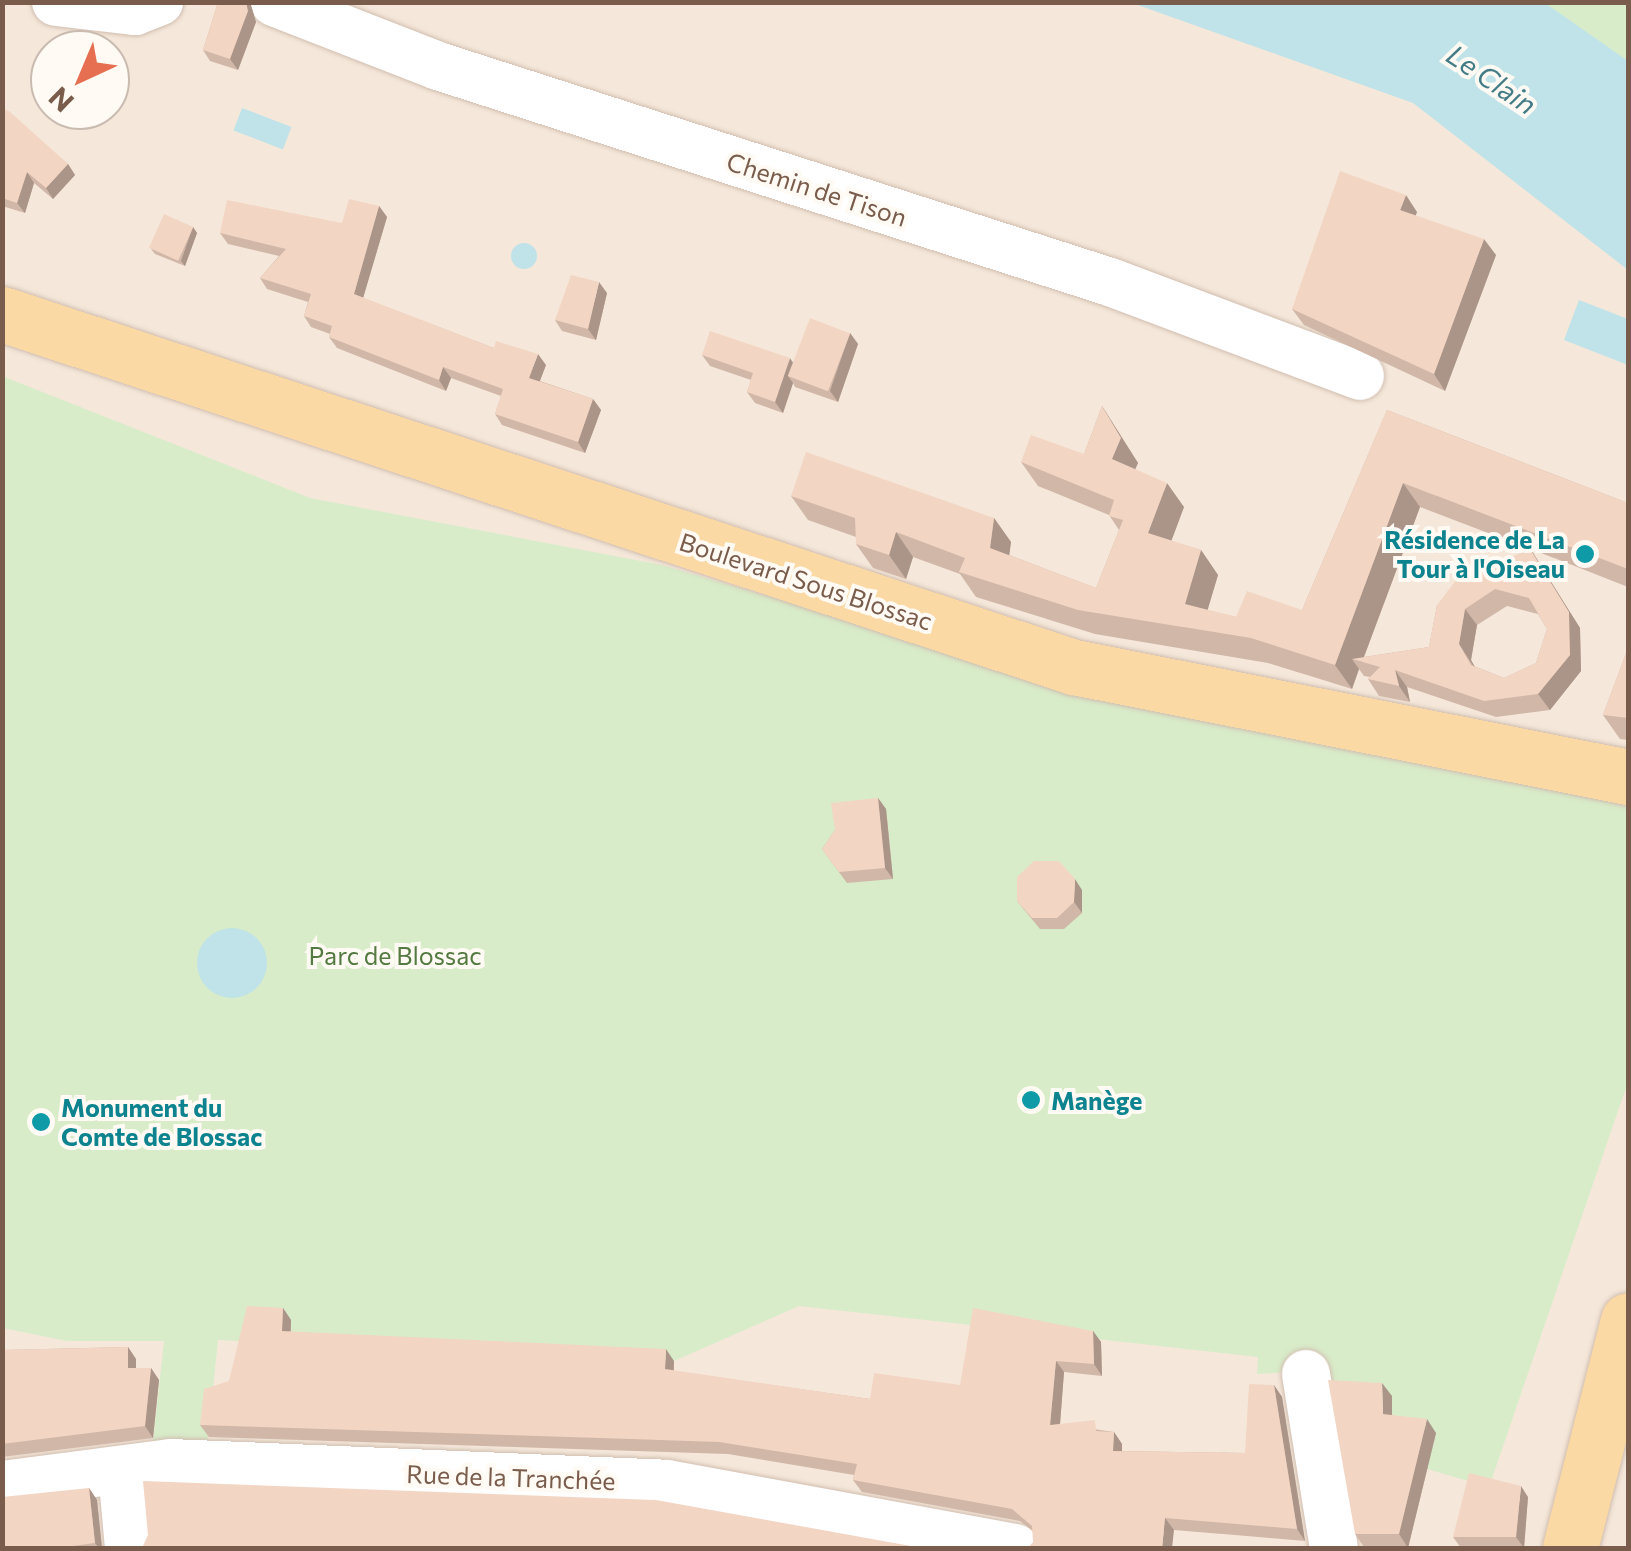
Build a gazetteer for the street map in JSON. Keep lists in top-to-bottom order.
{
  "streets": {
    "main road": ["Boulevard Sous Blossac"],
    "street": ["Chemin de Tison", "Rue de la Tranchée"]
  },
  "water": ["Le Clain"],
  "parks": ["Parc de Blossac"],
  "places": ["Résidence de La Tour à l'Oiseau", "Manège", "Monument du Comte de Blossac"],
  "north": "bottom left"
}
